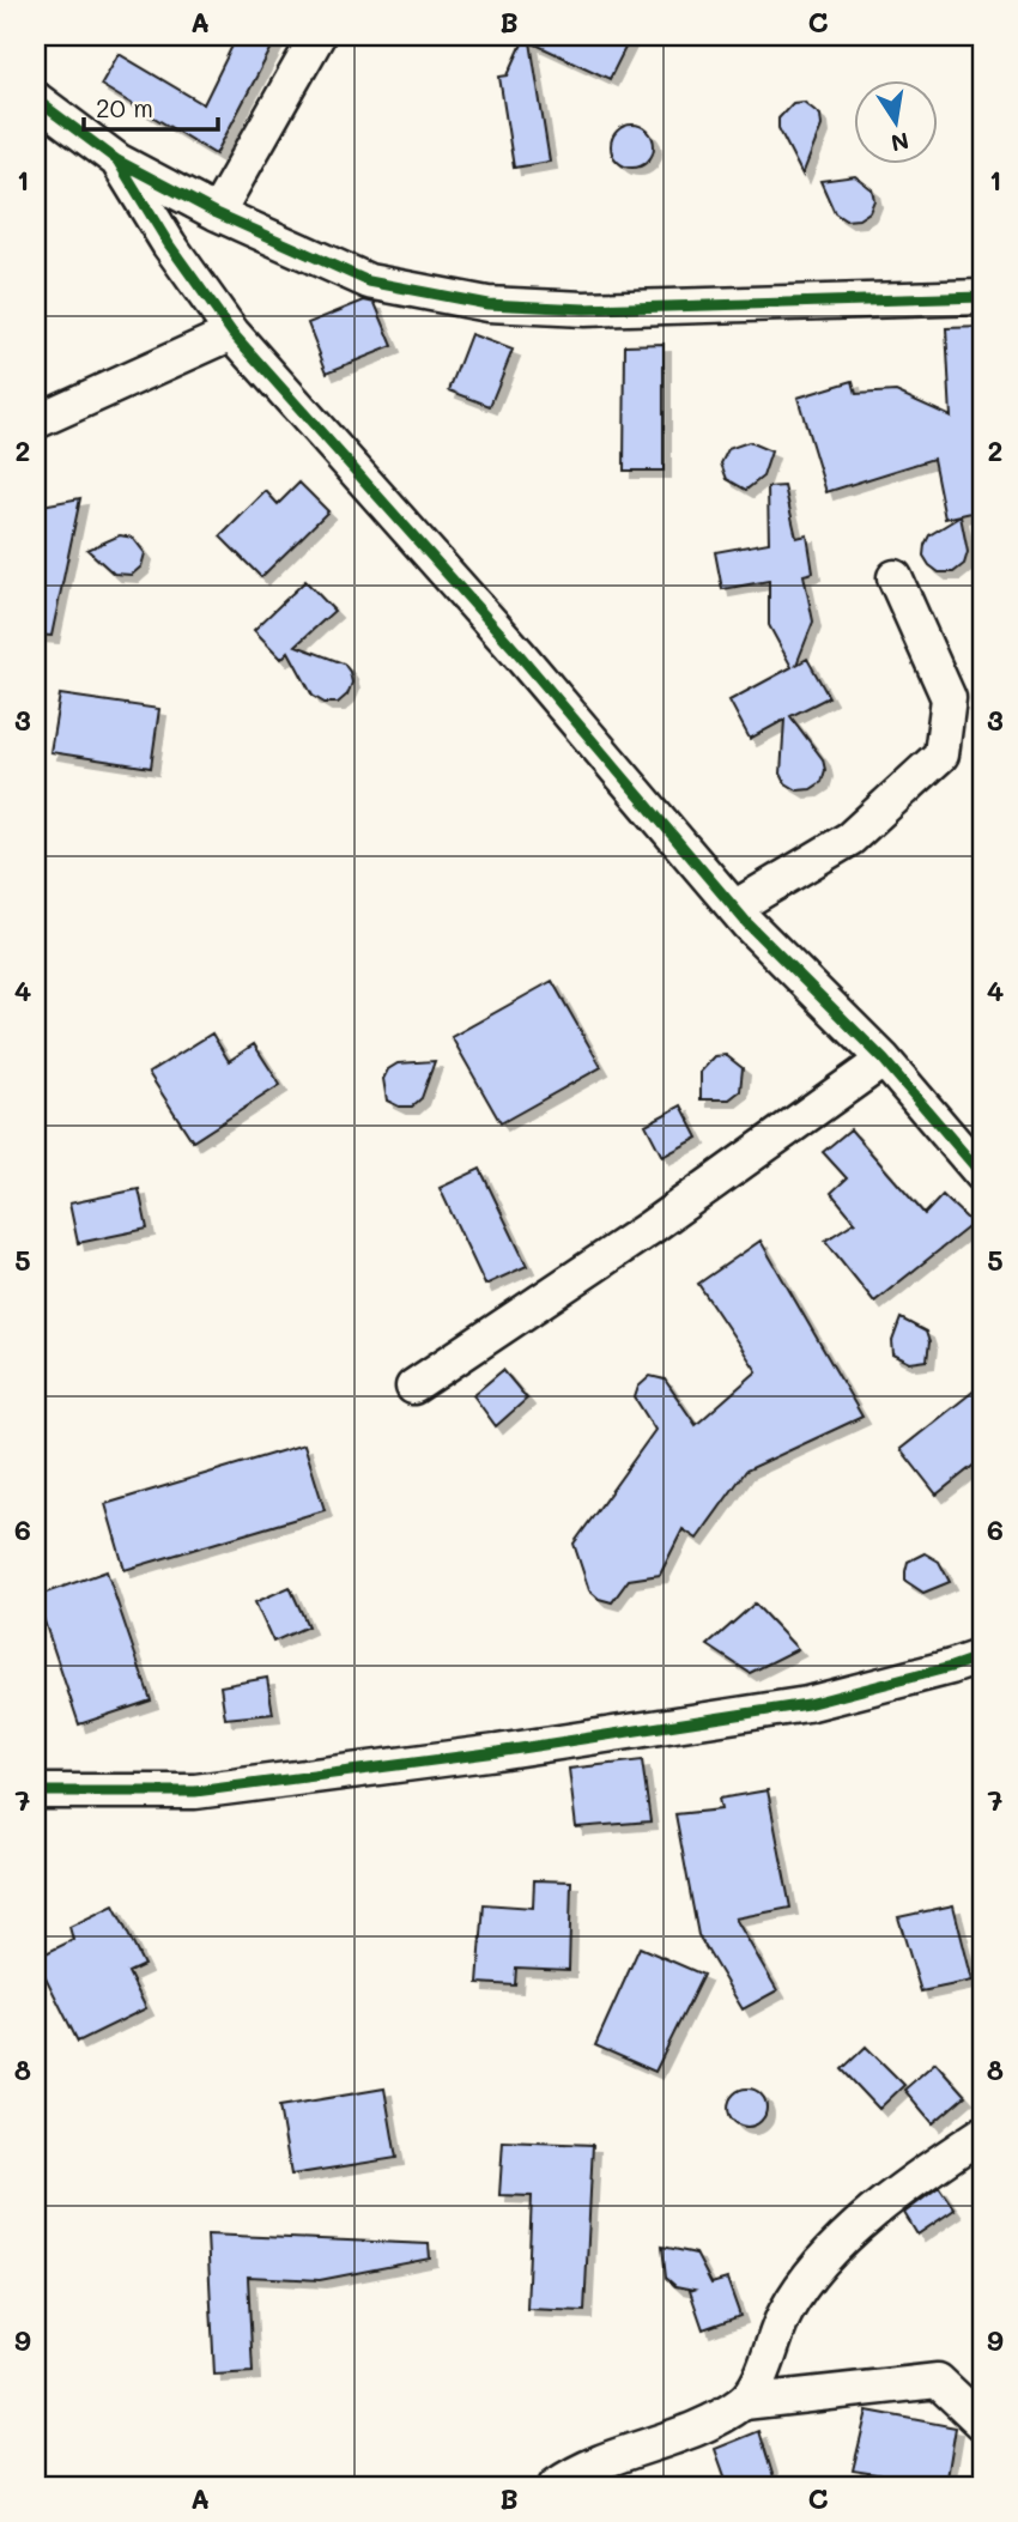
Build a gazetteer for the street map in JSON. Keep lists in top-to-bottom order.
{
  "scale_bar": "20 m",
  "north": "bottom",
  "grid": {
    "columns": ["A", "B", "C"],
    "rows": [
      "1",
      "2",
      "3",
      "4",
      "5",
      "6",
      "7",
      "8",
      "9"
    ]
  }
}
